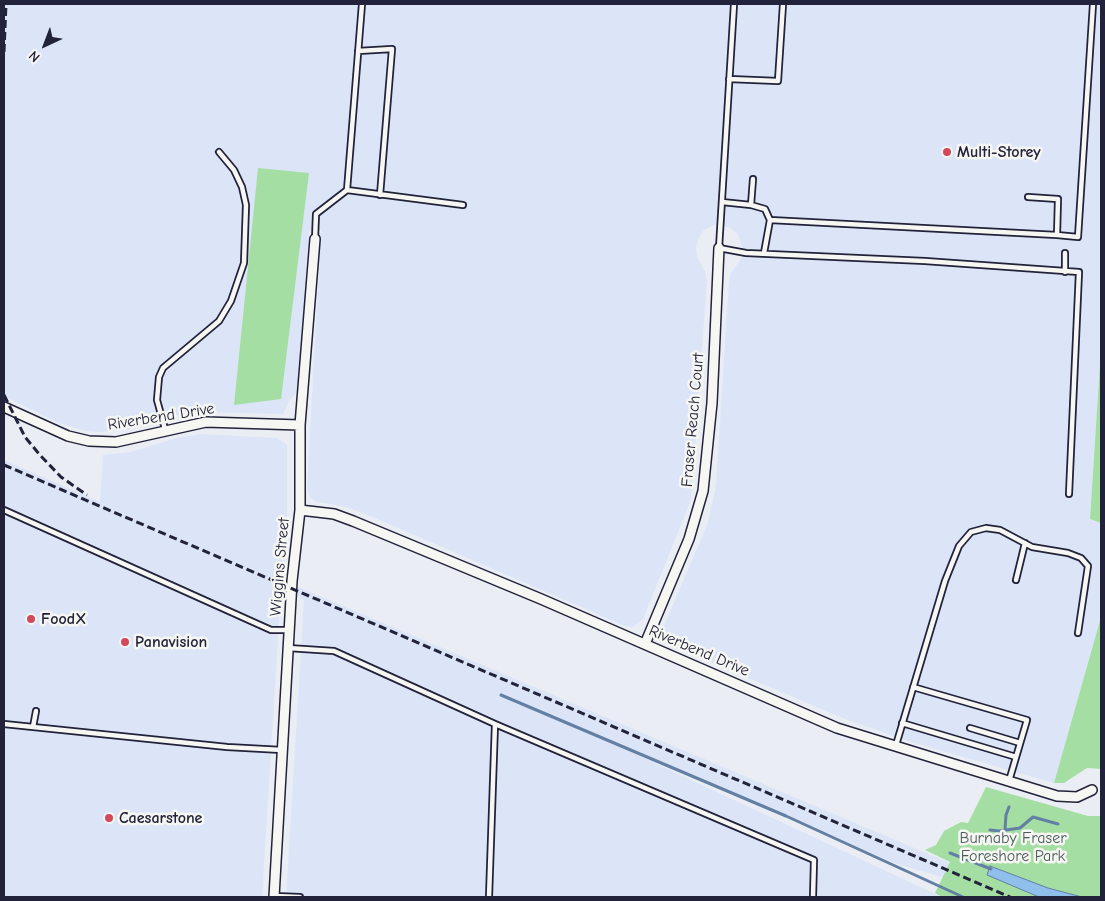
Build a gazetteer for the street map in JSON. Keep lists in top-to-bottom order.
{
  "streets": {
    "street": ["Riverbend Drive", "Fraser Reach Court", "Wiggins Street"]
  },
  "crossings": [
    ["Riverbend Drive", "Fraser Reach Court"],
    ["Riverbend Drive", "Wiggins Street"]
  ],
  "parks": ["Burnaby Fraser Foreshore Park"],
  "places": [
    "Multi-Storey",
    "FoodX",
    "Panavision",
    "Caesarstone"
  ],
  "north": "bottom left"
}
